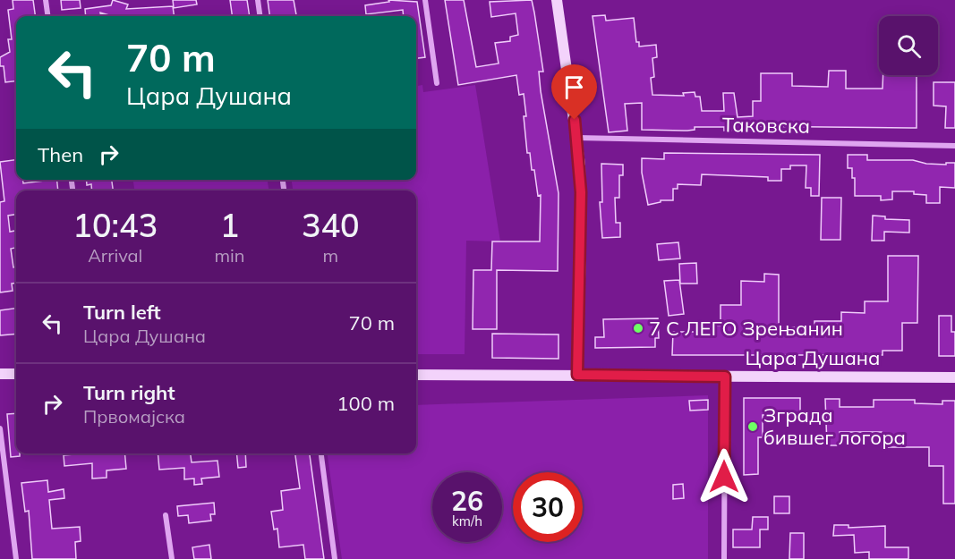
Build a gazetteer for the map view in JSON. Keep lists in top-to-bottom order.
{
  "streets": {
    "street": ["Таковска", "Цара Душана"]
  },
  "places": ["7 С ЛЕГО Зрењанин", "Зграда бившег логора"],
  "page": {
    "turn": ["70 m", "Цара Душана"],
    "then": "Then",
    "eta": [
      "10:43",
      "Arrival",
      "1",
      "min",
      "340",
      "m"
    ],
    "list": [
      {
        "name": "Turn left",
        "note": "Цара Душана",
        "value": "70 m"
      },
      {
        "name": "Turn right",
        "note": "Првомајска",
        "value": "100 m"
      }
    ],
    "speed": "26 km/h",
    "limit": "30"
  }
}
